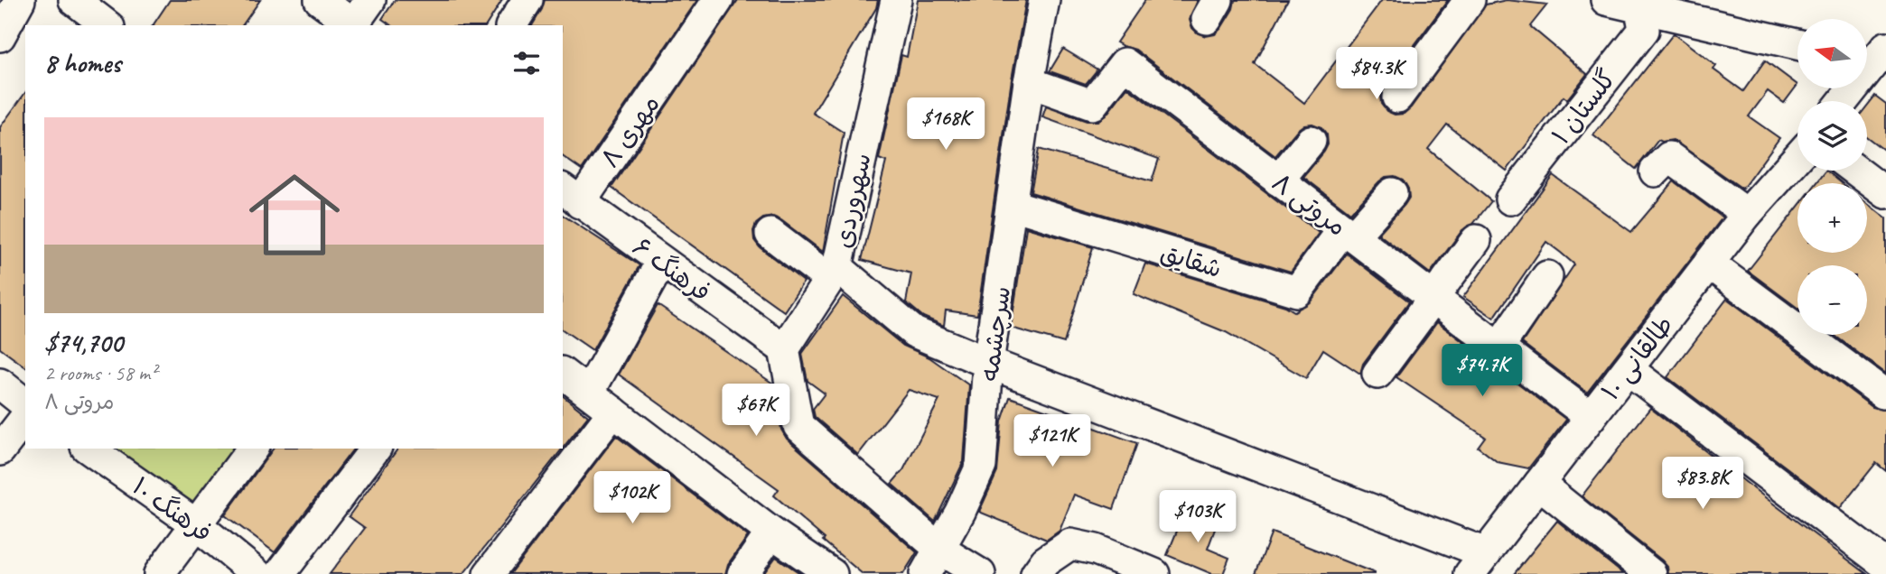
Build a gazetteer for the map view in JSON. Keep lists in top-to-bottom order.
{
  "streets": {
    "street": [
      "گلستان ۱",
      "مهری ۸",
      "سهروردی",
      "مروتی ۸",
      "شقایق",
      "فرهنگ ۶",
      "سرچشمه",
      "طالقانی ۱۰",
      "فرهنگ ۱۰"
    ]
  },
  "crossings": [
    ["مهری ۸", "فرهنگ ۶"],
    ["سهروردی", "فرهنگ ۶"],
    ["مروتی ۸", "شقایق"],
    ["مروتی ۸", "سرچشمه"],
    ["مروتی ۸", "طالقانی ۱۰"],
    ["شقایق", "سرچشمه"]
  ],
  "north": "left",
  "page": {
    "map_buttons": ["+", "−"],
    "heading": "8 homes",
    "price": [
      "$84.3K",
      "$168K",
      "$74.7K",
      "$67K",
      "$121K",
      "$83.8K",
      "$102K",
      "$103K"
    ],
    "list": [
      {
        "name": "$74,700",
        "note": "2 rooms · 58 m² · مروتی ۸"
      }
    ]
  }
}
